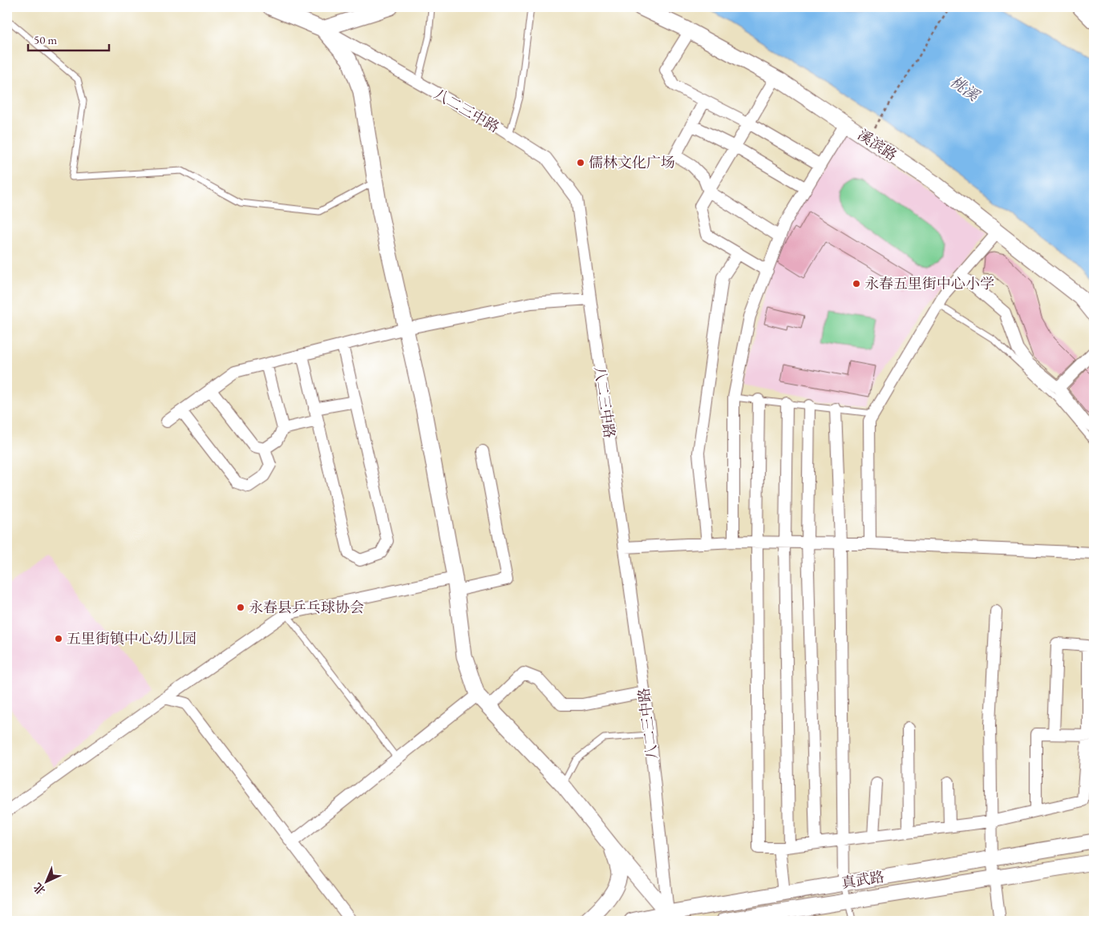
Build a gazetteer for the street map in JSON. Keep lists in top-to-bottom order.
{
  "streets": {
    "main road": ["八二三中路", "溪滨路", "真武路"]
  },
  "crossings": [
    ["八二三中路", "真武路"]
  ],
  "water": ["桃溪"],
  "places": [
    "儒林文化广场",
    "永春五里街中心小学",
    "永春县乒乓球协会",
    "五里街镇中心幼儿园"
  ],
  "scale_bar": "50 m",
  "north": "bottom left"
}
